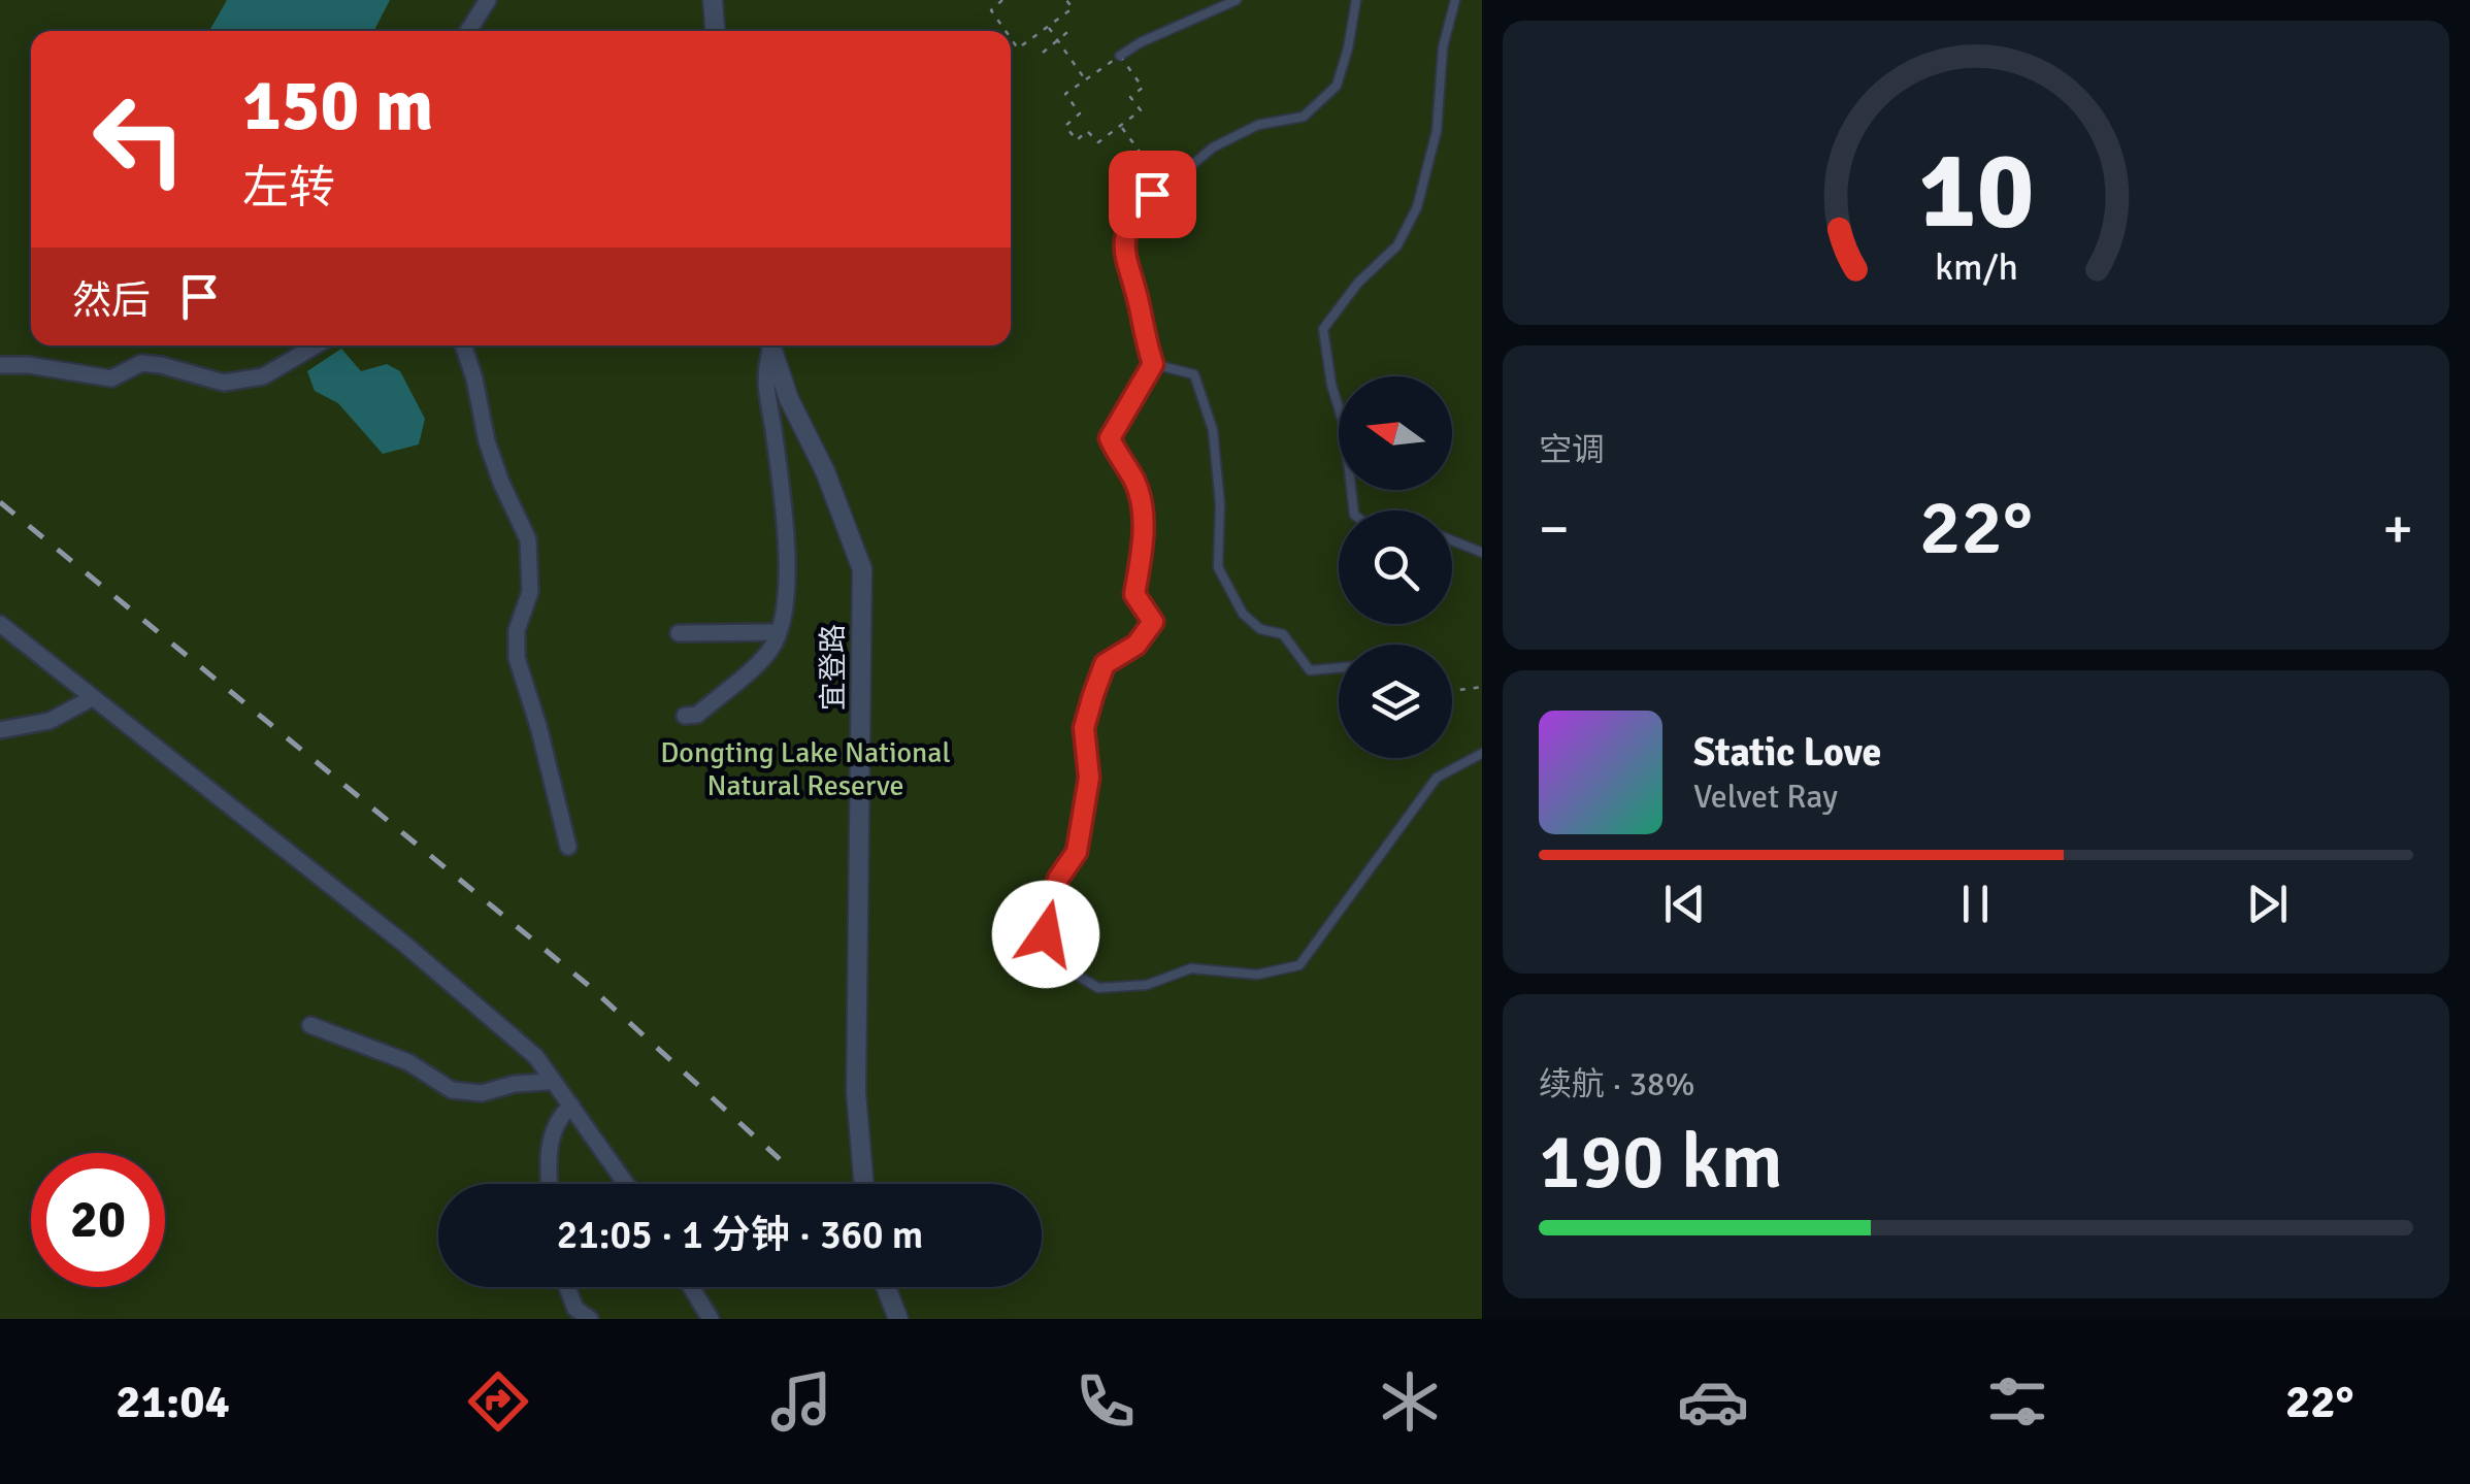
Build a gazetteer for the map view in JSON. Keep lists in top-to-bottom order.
{
  "streets": {
    "street": ["宜登路"]
  },
  "parks": ["Dongting Lake National Natural Reserve"],
  "north": "left",
  "page": {
    "turn": ["150 m", "左转"],
    "then": "然后",
    "tile": [
      "空调",
      ["续航 · 38%", "190 km"]
    ],
    "heat": ["−", "22°", "+"],
    "song": ["Static Love", "Velvet Ray"],
    "limit": "20",
    "trip": "21:05 · 1 分钟 · 360 m",
    "tabs": ["21:04", "22°"],
    "gauge": ["10", "km/h"]
  }
}
